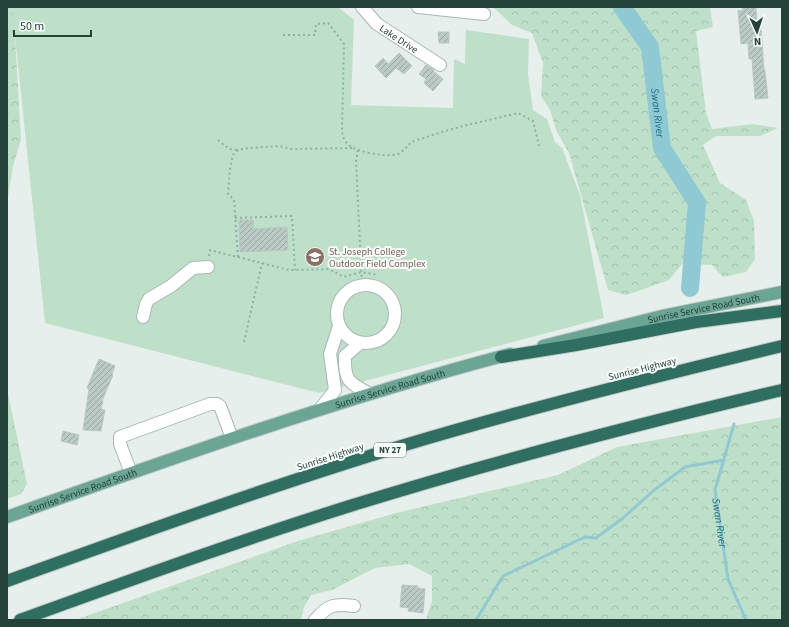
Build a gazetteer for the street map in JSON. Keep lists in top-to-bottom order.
{
  "streets": {
    "highway": ["Sunrise Highway", "NY 27"],
    "main road": ["Sunrise Service Road South"],
    "street": ["Lake Drive"]
  },
  "water": ["Swan River"],
  "places": {
    "school or university": ["St. Joseph College Outdoor Field Complex"]
  },
  "scale_bar": "50 m",
  "north": "bottom"
}
